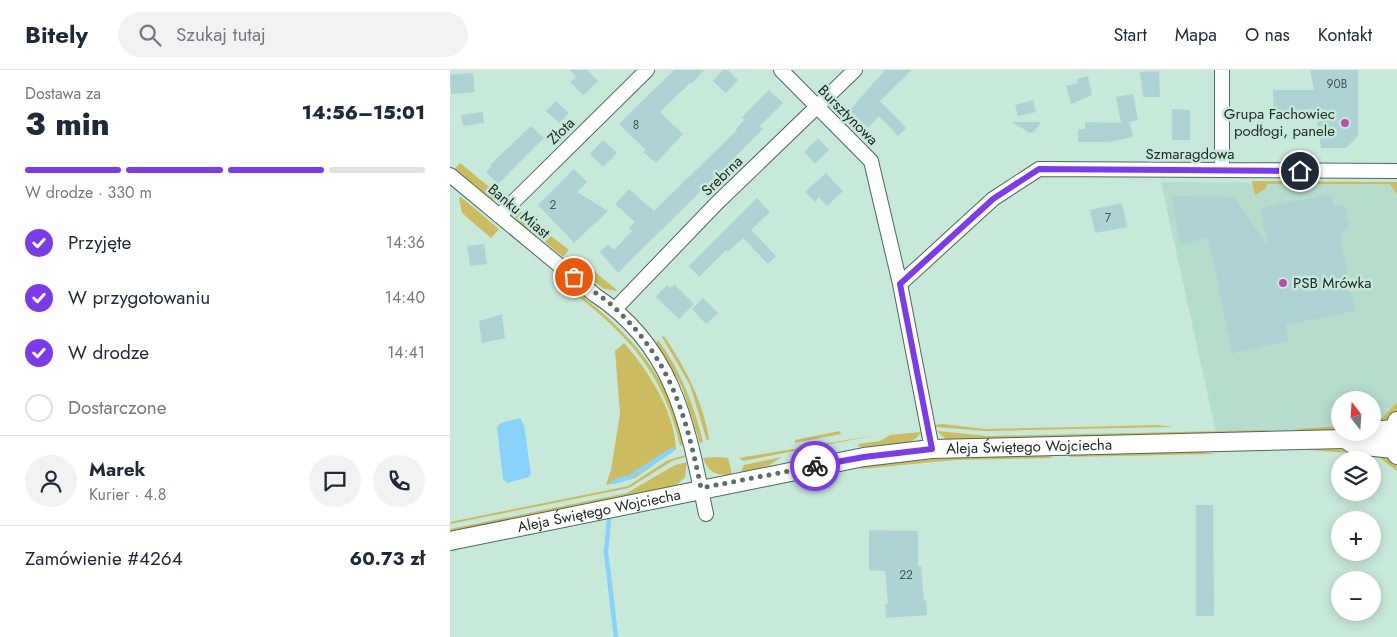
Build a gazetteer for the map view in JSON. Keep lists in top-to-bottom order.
{
  "streets": {
    "street": [
      "Bursztynowa",
      "Złota",
      "Szmaragdowa",
      "Srebrna",
      "Banku Miast",
      "Aleja Świętego Wojciecha"
    ]
  },
  "crossings": [
    ["Bursztynowa", "Szmaragdowa"],
    ["Bursztynowa", "Srebrna"],
    ["Złota", "Banku Miast"],
    ["Srebrna", "Banku Miast"],
    ["Banku Miast", "Aleja Świętego Wojciecha"]
  ],
  "places": ["Grupa Fachowiec podłogi, panele", "PSB Mrówka"],
  "house_numbers": [
    "90B",
    "8",
    "2",
    "7",
    "22"
  ],
  "north": "top",
  "page": {
    "header": "Bitely",
    "search": "Szukaj tutaj",
    "nav": [
      "Start",
      "Mapa",
      "O nas",
      "Kontakt"
    ],
    "heading": ["3 min", "Dostawa za", "14:56–15:01"],
    "panel": [
      "Marek",
      "Kurier · 4.8",
      "Zamówienie #4264",
      "60.73 zł"
    ],
    "bar": "W drodze · 330 m",
    "list": [
      ["Przyjęte", "14:36"],
      ["W przygotowaniu", "14:40"],
      ["W drodze", "14:41"],
      "Dostarczone"
    ],
    "map_buttons": ["+", "−"]
  }
}
